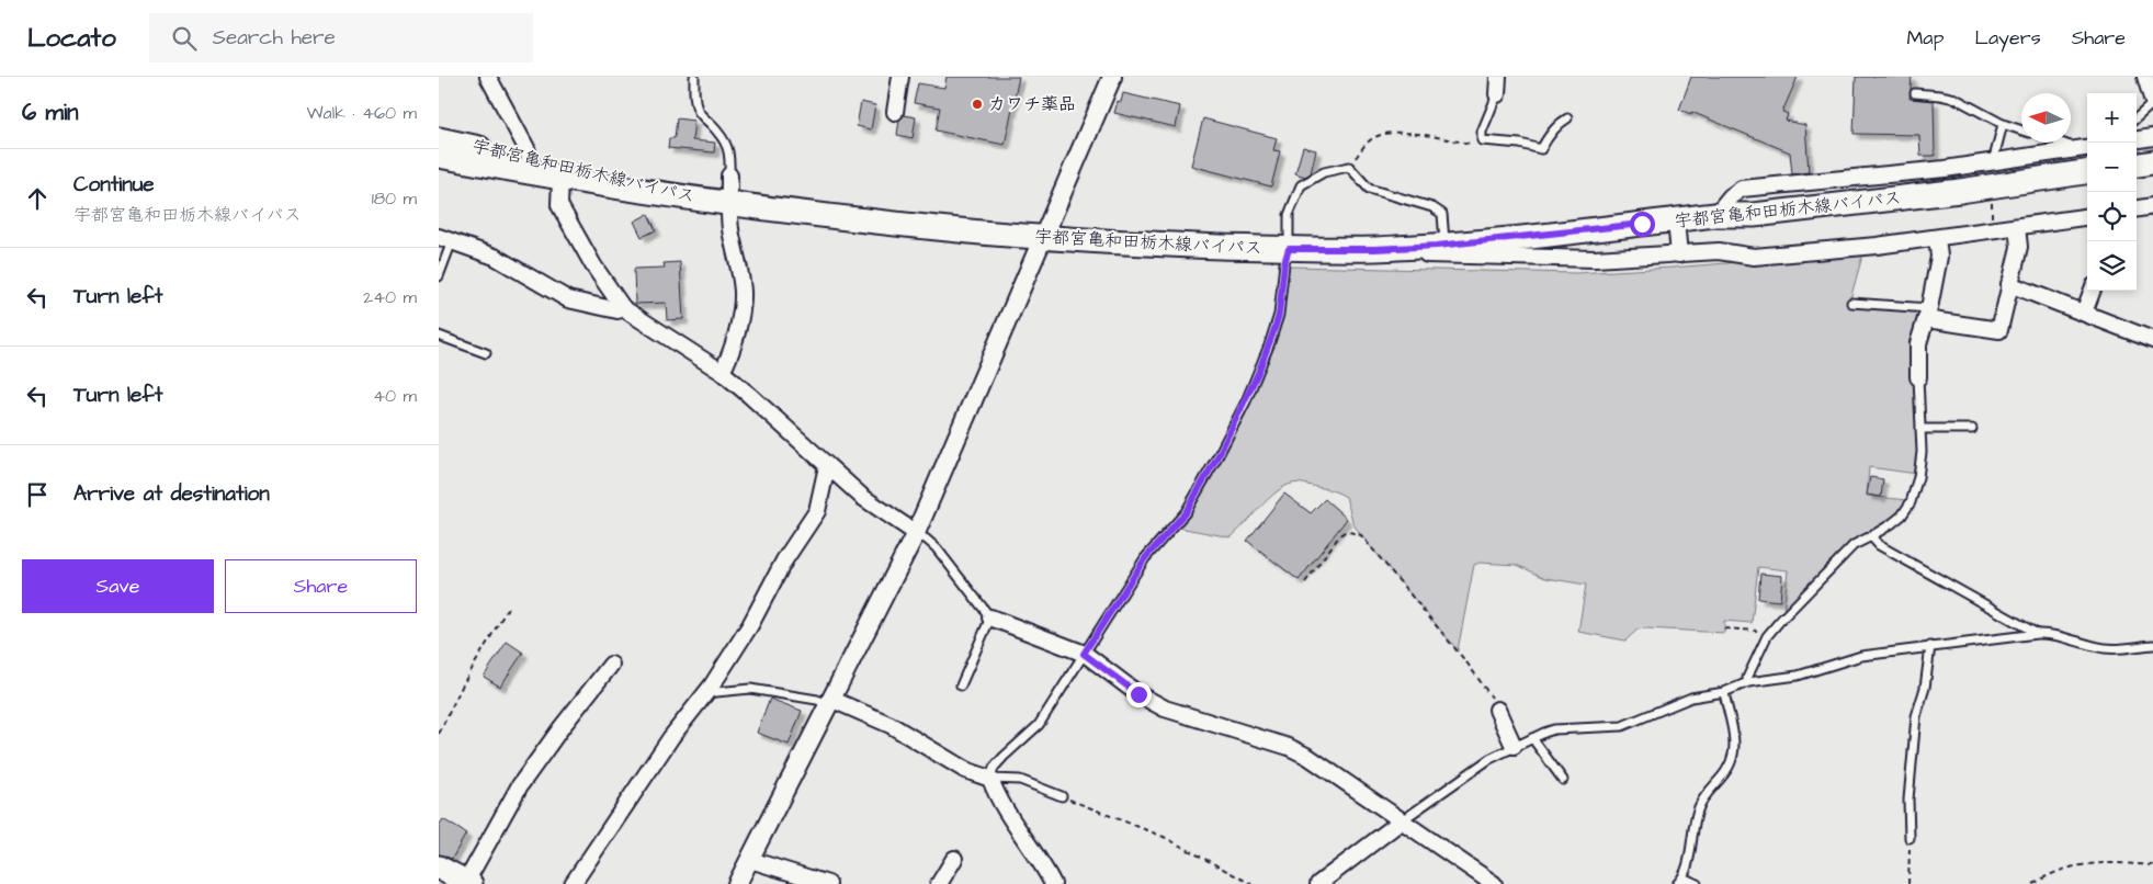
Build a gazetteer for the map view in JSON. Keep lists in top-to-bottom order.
{
  "streets": {
    "main road": ["宇都宮亀和田栃木線バイパス"]
  },
  "places": ["カワチ薬品"],
  "north": "left",
  "page": {
    "header": "Locato",
    "search": "Search here",
    "nav": ["Map", "Layers", "Share"],
    "heading": ["6 min", "Walk · 460 m"],
    "map_buttons": ["+", "−"],
    "list": [
      ["Continue", "宇都宮亀和田栃木線バイパス", "180 m"],
      ["Turn left", "240 m"],
      ["Turn left", "40 m"],
      "Arrive at destination"
    ],
    "buttons": ["Save", "Share"]
  }
}
